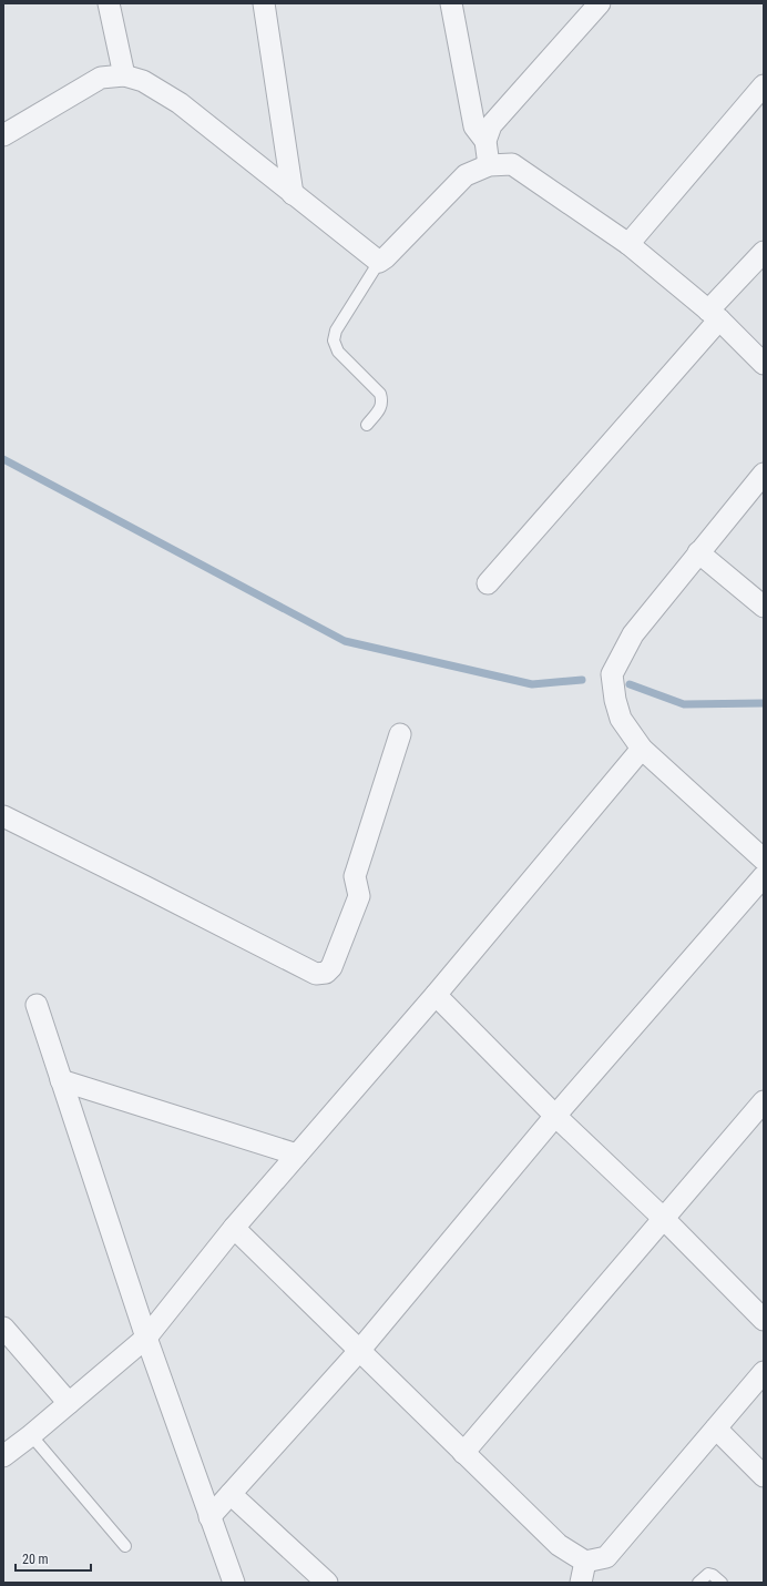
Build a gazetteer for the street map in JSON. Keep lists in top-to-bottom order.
{
  "scale_bar": "20 m"
}
